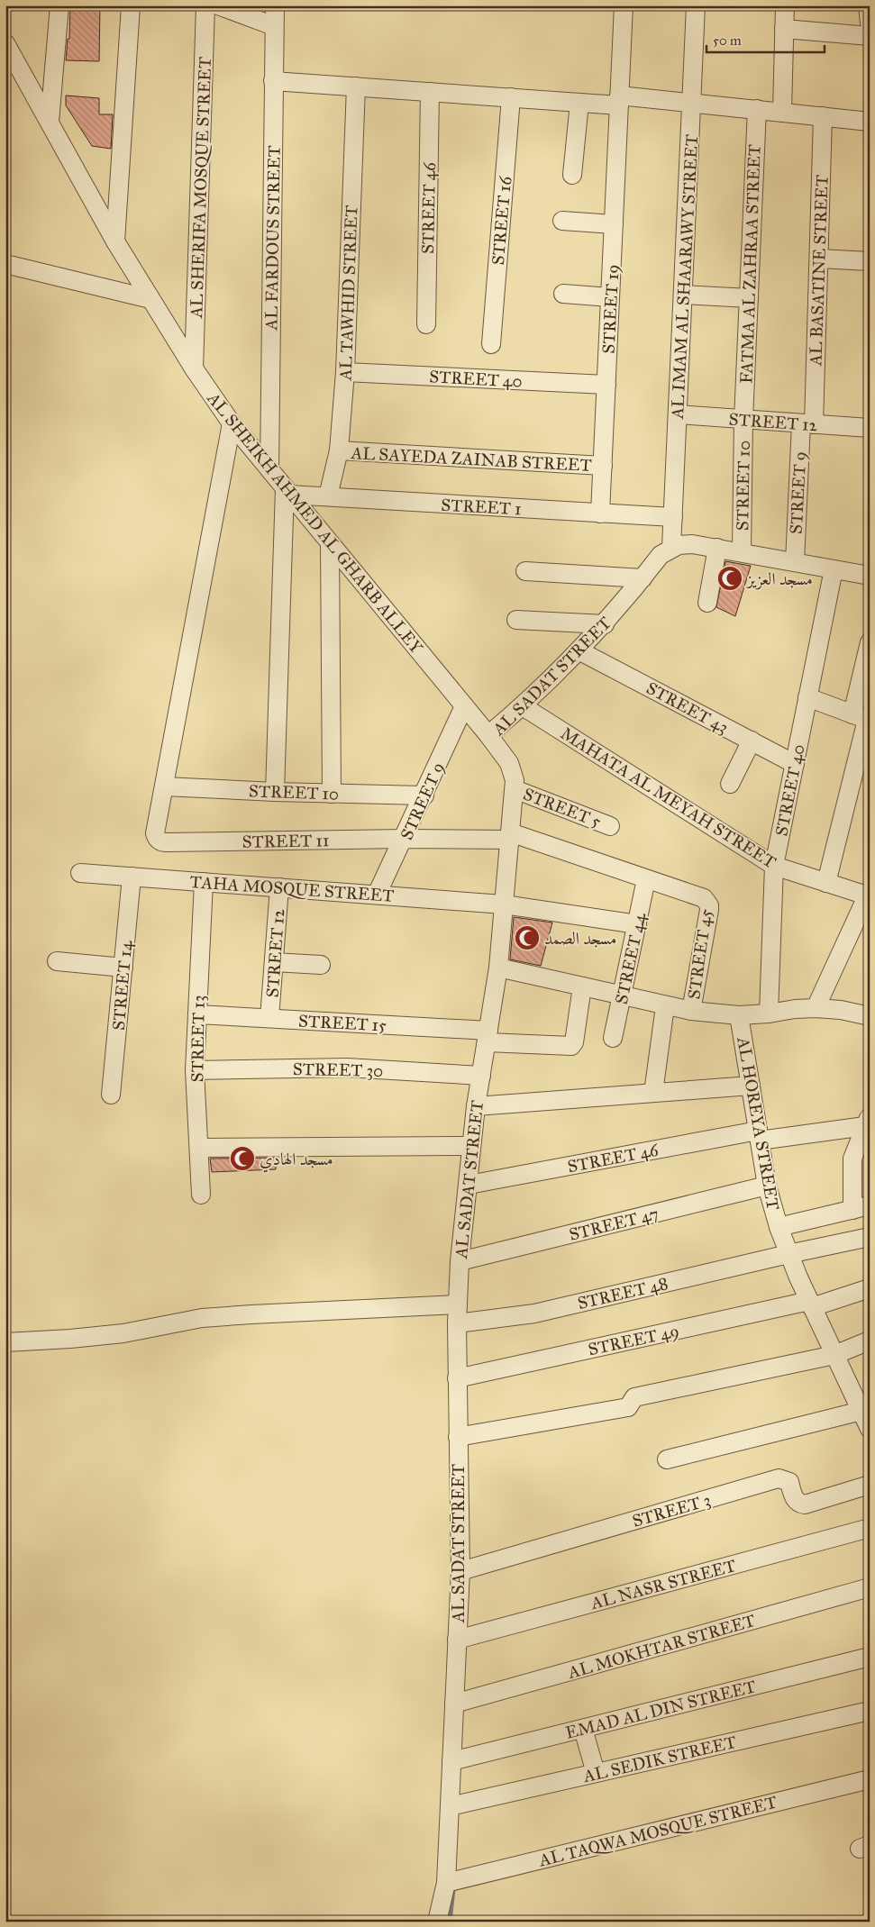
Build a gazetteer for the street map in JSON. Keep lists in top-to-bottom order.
{
  "streets": {
    "street": [
      "AL SHERIFA MOSQUE STREET",
      "STREET 46",
      "STREET 16",
      "AL FARDOUS STREET",
      "FATMA AL ZAHRAA STREET",
      "AL BASATINE STREET",
      "AL IMAM AL SHAARAWY STREET",
      "AL TAWHID STREET",
      "STREET 19",
      "STREET 40",
      "STREET 12",
      "AL SAYEDA ZAINAB STREET",
      "STREET 10",
      "STREET 9",
      "STREET 1",
      "AL SHEIKH AHMED AL GHARB ALLEY",
      "AL SADAT STREET",
      "STREET 43",
      "MAHATA AL MEYAH STREET",
      "STREET 5",
      "STREET 11",
      "TAHA MOSQUE STREET",
      "STREET 45",
      "STREET 44",
      "STREET 14",
      "STREET 15",
      "STREET 13",
      "STREET 30",
      "AL HOREYA STREET",
      "STREET 47",
      "STREET 48",
      "STREET 49",
      "STREET 3",
      "AL NASR STREET",
      "AL MOKHTAR STREET",
      "EMAD AL DIN STREET",
      "AL SEDIK STREET",
      "AL TAQWA MOSQUE STREET"
    ]
  },
  "crossings": [
    ["AL SHERIFA MOSQUE STREET", "AL SHEIKH AHMED AL GHARB ALLEY"],
    ["STREET 46", "AL SADAT STREET"],
    ["STREET 46", "AL HOREYA STREET"],
    ["AL FARDOUS STREET", "AL SHEIKH AHMED AL GHARB ALLEY"],
    ["FATMA AL ZAHRAA STREET", "STREET 12"],
    ["FATMA AL ZAHRAA STREET", "STREET 10"],
    ["AL BASATINE STREET", "STREET 12"],
    ["AL BASATINE STREET", "STREET 9"],
    ["AL IMAM AL SHAARAWY STREET", "STREET 12"],
    ["AL IMAM AL SHAARAWY STREET", "STREET 1"],
    ["AL IMAM AL SHAARAWY STREET", "AL SADAT STREET"],
    ["AL TAWHID STREET", "STREET 40"],
    ["AL TAWHID STREET", "AL SAYEDA ZAINAB STREET"],
    ["AL TAWHID STREET", "STREET 1"],
    ["STREET 19", "STREET 40"],
    ["STREET 19", "AL SAYEDA ZAINAB STREET"],
    ["STREET 19", "STREET 1"],
    ["STREET 40", "STREET 43"],
    ["STREET 40", "MAHATA AL MEYAH STREET"],
    ["STREET 12", "STREET 10"],
    ["STREET 12", "STREET 9"],
    ["STREET 12", "TAHA MOSQUE STREET"],
    ["STREET 12", "STREET 15"],
    ["STREET 10", "STREET 9"],
    ["STREET 10", "STREET 11"],
    ["STREET 9", "AL SHEIKH AHMED AL GHARB ALLEY"],
    ["STREET 9", "STREET 11"],
    ["STREET 9", "TAHA MOSQUE STREET"],
    ["STREET 1", "AL SHEIKH AHMED AL GHARB ALLEY"],
    ["AL SHEIKH AHMED AL GHARB ALLEY", "AL SADAT STREET"],
    ["AL SADAT STREET", "STREET 43"],
    ["AL SADAT STREET", "MAHATA AL MEYAH STREET"],
    ["AL SADAT STREET", "STREET 5"],
    ["AL SADAT STREET", "STREET 11"],
    ["AL SADAT STREET", "TAHA MOSQUE STREET"],
    ["AL SADAT STREET", "STREET 15"],
    ["AL SADAT STREET", "STREET 30"],
    ["AL SADAT STREET", "STREET 47"],
    ["AL SADAT STREET", "STREET 48"],
    ["AL SADAT STREET", "STREET 49"],
    ["AL SADAT STREET", "STREET 3"],
    ["AL SADAT STREET", "AL NASR STREET"],
    ["AL SADAT STREET", "AL MOKHTAR STREET"],
    ["AL SADAT STREET", "EMAD AL DIN STREET"],
    ["AL SADAT STREET", "AL SEDIK STREET"],
    ["AL SADAT STREET", "AL TAQWA MOSQUE STREET"],
    ["STREET 11", "STREET 45"],
    ["STREET 11", "STREET 44"],
    ["TAHA MOSQUE STREET", "STREET 44"],
    ["TAHA MOSQUE STREET", "STREET 14"],
    ["TAHA MOSQUE STREET", "STREET 13"],
    ["STREET 15", "STREET 13"],
    ["STREET 13", "STREET 30"],
    ["AL HOREYA STREET", "STREET 47"],
    ["AL HOREYA STREET", "STREET 48"],
    ["AL HOREYA STREET", "STREET 49"]
  ],
  "places": {
    "mosque": ["مسجد العزيز", "مسجد الصمد", "مسجد الهادي"]
  },
  "scale_bar": "50 m"
}
